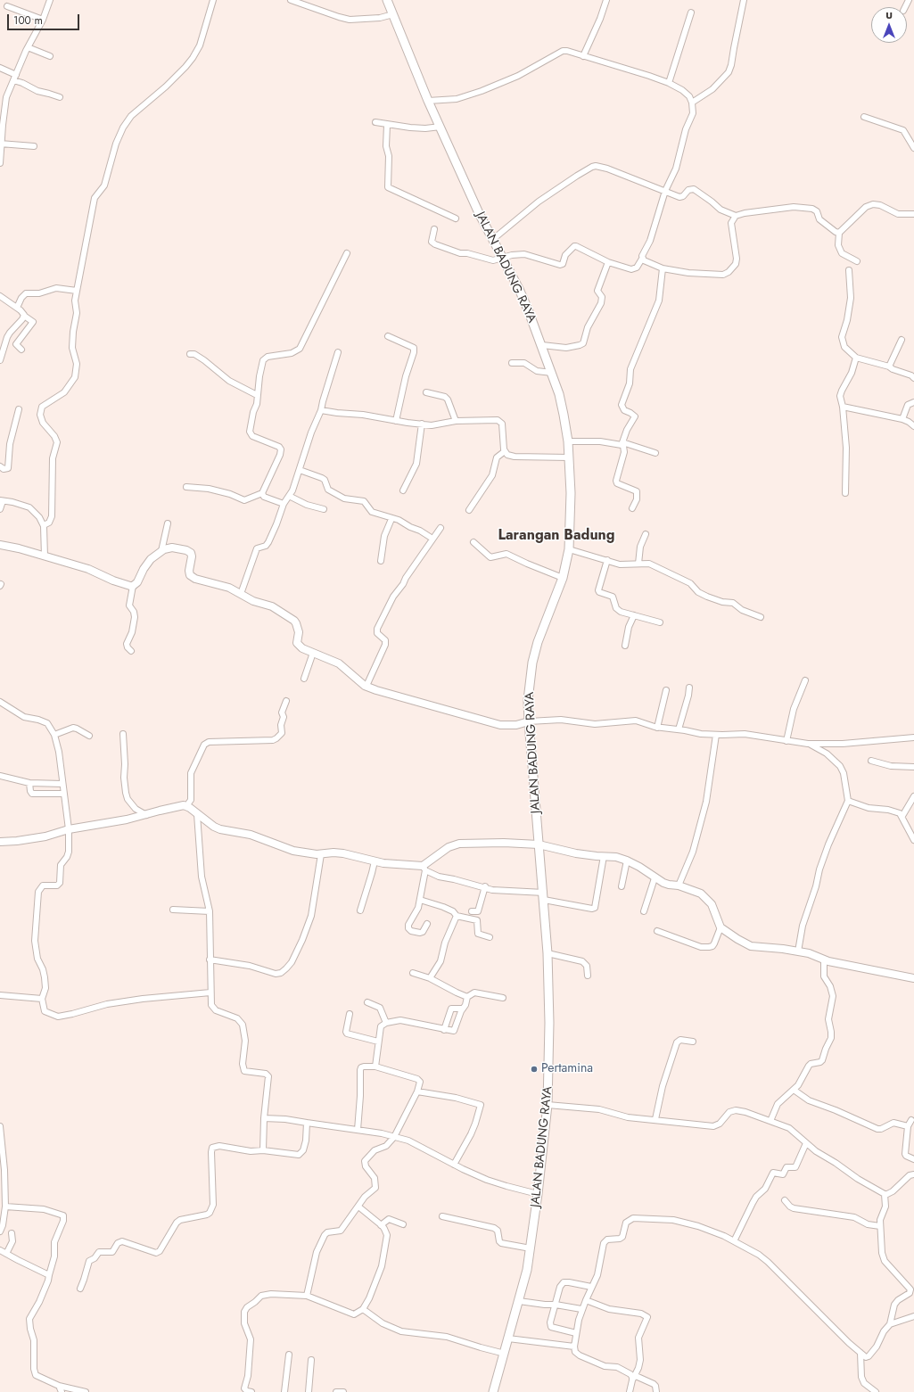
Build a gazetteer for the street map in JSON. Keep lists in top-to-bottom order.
{
  "streets": {
    "main road": ["JALAN BADUNG RAYA"]
  },
  "districts": ["Larangan Badung"],
  "places": ["Pertamina"],
  "scale_bar": "100 m",
  "north": "top"
}
